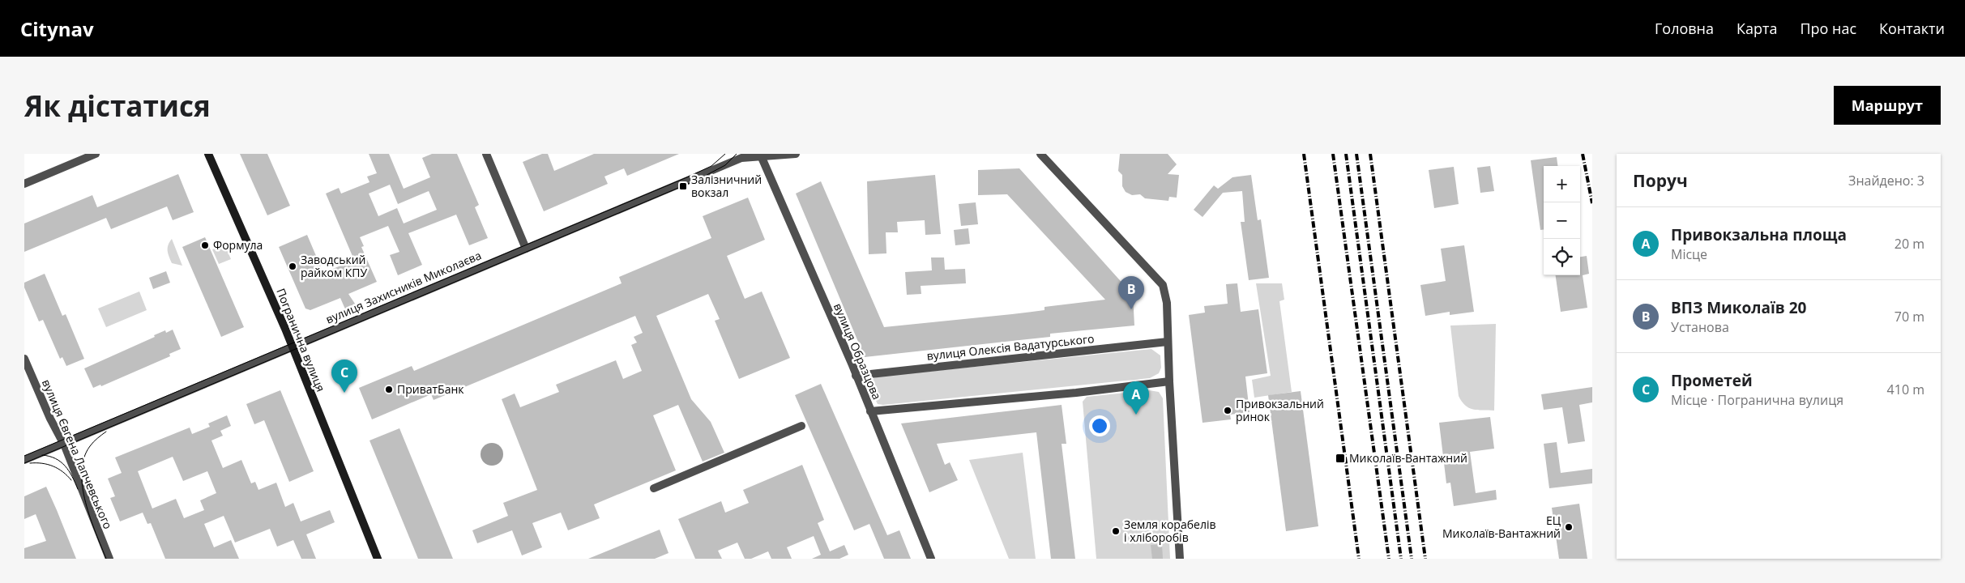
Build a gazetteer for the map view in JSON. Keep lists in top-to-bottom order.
{
  "streets": {
    "main road": ["Погранична вулиця"],
    "street": [
      "вулиця Захисників Миколаєва",
      "вулиця Олексія Вадатурського",
      "вулиця Образцова",
      "вулиця Євгена Лапчевського"
    ]
  },
  "crossings": [
    ["вулиця Захисників Миколаєва", "Погранична вулиця"],
    ["вулиця Захисників Миколаєва", "вулиця Образцова"],
    ["вулиця Захисників Миколаєва", "вулиця Євгена Лапчевського"],
    ["вулиця Олексія Вадатурського", "вулиця Образцова"]
  ],
  "places": {
    "transit": ["Залізничний вокзал", "Миколаїв-Вантажний"],
    "other": [
      "Формула",
      "Заводський райком КПУ",
      "ПриватБанк",
      "Привокзальний ринок",
      "ЕЦ Миколаїв-Вантажний",
      "Земля корабелів і хліборобів"
    ]
  },
  "page": {
    "header": "Citynav",
    "nav": [
      "Головна",
      "Карта",
      "Про нас",
      "Контакти"
    ],
    "buttons": "Маршрут",
    "title": "Як дістатися",
    "heading": ["Поруч", "Знайдено: 3"],
    "map_buttons": ["+", "−"],
    "list": [
      {
        "mark": "A",
        "name": "Привокзальна площа",
        "note": "Місце",
        "value": "20 m"
      },
      {
        "mark": "B",
        "name": "ВПЗ Миколаїв 20",
        "note": "Установа",
        "value": "70 m"
      },
      {
        "mark": "C",
        "name": "Прометей",
        "note": "Місце · Погранична вулиця",
        "value": "410 m"
      }
    ],
    "pins": ["B", "C", "A"]
  }
}
